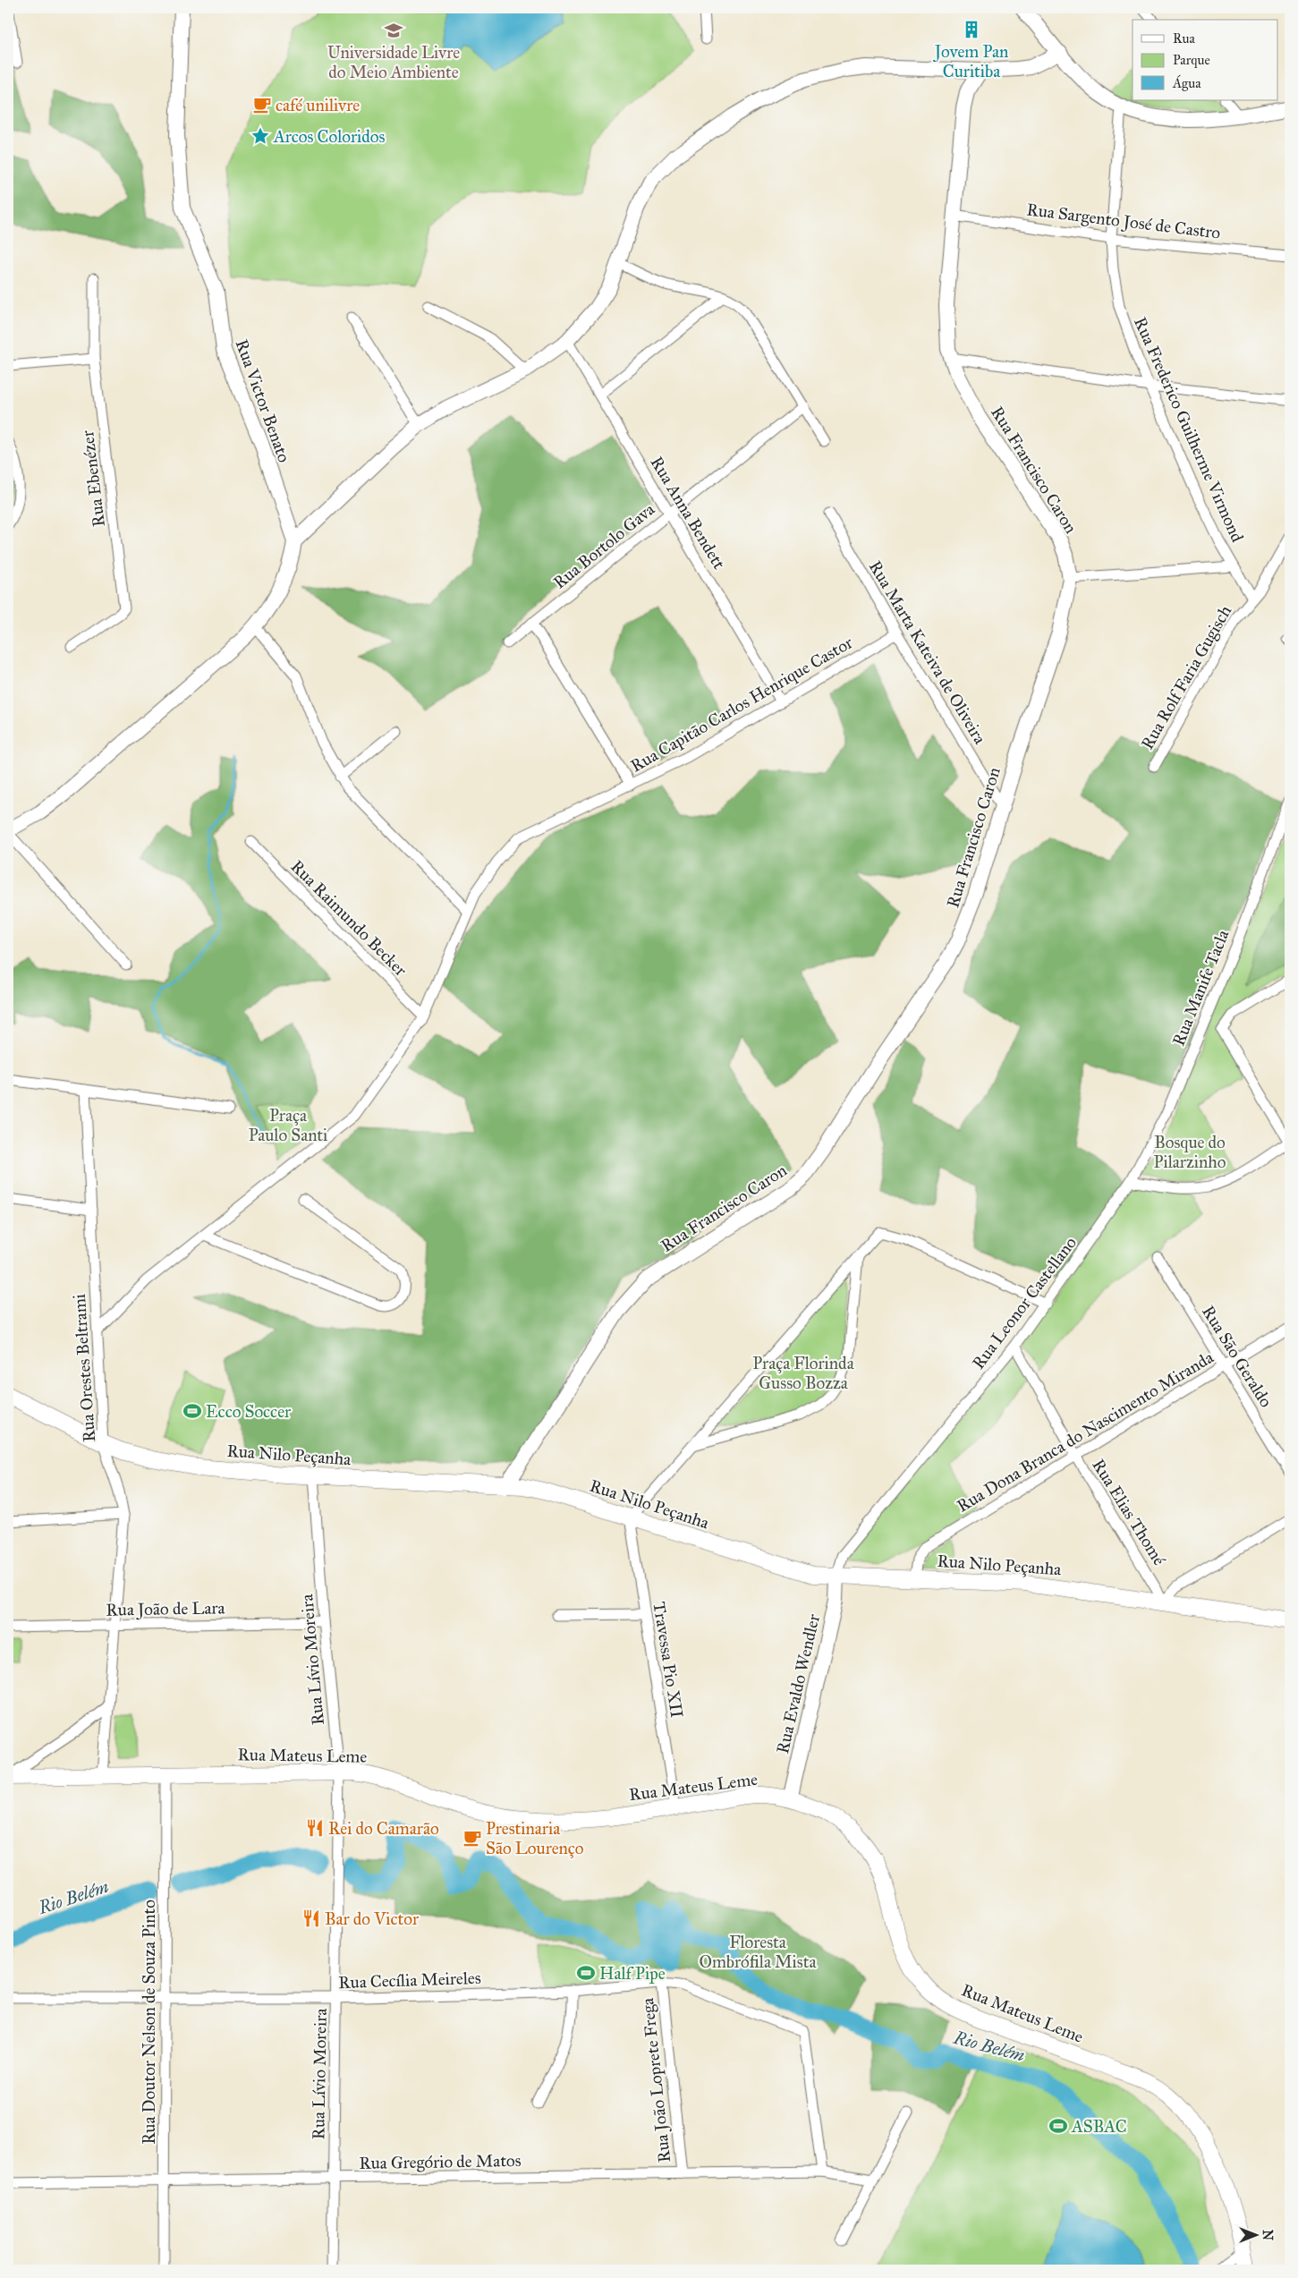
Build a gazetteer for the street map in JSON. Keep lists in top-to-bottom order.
{
  "streets": {
    "main road": ["Rua Nilo Peçanha", "Rua Mateus Leme"],
    "street": [
      "Rua Sargento José de Castro",
      "Rua Victor Benato",
      "Rua Frederico Guilherme Virmond",
      "Rua Francisco Caron",
      "Rua Ebenézer",
      "Rua Anna Bendett",
      "Rua Bortolo Gava",
      "Rua Marta Kateiva de Oliveira",
      "Rua Rolf Faria Gugisch",
      "Rua Capitão Carlos Henrique Castor",
      "Rua Raimundo Becker",
      "Rua Manife Tacla",
      "Rua Leonor Castellano",
      "Rua São Geraldo",
      "Rua Orestes Beltrami",
      "Rua Dona Branca do Nascimento Miranda",
      "Rua Elias Thomé",
      "Rua João de Lara",
      "Rua Lívio Moreira",
      "Travessa Pio XII",
      "Rua Evaldo Wendler",
      "Rua Cecília Meireles",
      "Rua Doutor Nelson de Souza Pinto",
      "Rua João Loprete Frega",
      "Rua Gregório de Matos"
    ]
  },
  "crossings": [
    ["Rua Sargento José de Castro", "Rua Frederico Guilherme Virmond"],
    ["Rua Sargento José de Castro", "Rua Francisco Caron"],
    ["Rua Frederico Guilherme Virmond", "Rua Rolf Faria Gugisch"],
    ["Rua Francisco Caron", "Rua Marta Kateiva de Oliveira"],
    ["Rua Francisco Caron", "Rua Nilo Peçanha"],
    ["Rua Anna Bendett", "Rua Bortolo Gava"],
    ["Rua Anna Bendett", "Rua Capitão Carlos Henrique Castor"],
    ["Rua Marta Kateiva de Oliveira", "Rua Capitão Carlos Henrique Castor"],
    ["Rua Capitão Carlos Henrique Castor", "Rua Raimundo Becker"],
    ["Rua Capitão Carlos Henrique Castor", "Rua Orestes Beltrami"],
    ["Rua Manife Tacla", "Rua Leonor Castellano"],
    ["Rua Leonor Castellano", "Rua Nilo Peçanha"],
    ["Rua Leonor Castellano", "Rua Elias Thomé"],
    ["Rua Leonor Castellano", "Rua Evaldo Wendler"],
    ["Rua São Geraldo", "Rua Dona Branca do Nascimento Miranda"],
    ["Rua Orestes Beltrami", "Rua Nilo Peçanha"],
    ["Rua Orestes Beltrami", "Rua João de Lara"],
    ["Rua Orestes Beltrami", "Rua Mateus Leme"],
    ["Rua Dona Branca do Nascimento Miranda", "Rua Nilo Peçanha"],
    ["Rua Dona Branca do Nascimento Miranda", "Rua Elias Thomé"],
    ["Rua Nilo Peçanha", "Rua Elias Thomé"],
    ["Rua Nilo Peçanha", "Rua Lívio Moreira"],
    ["Rua Nilo Peçanha", "Travessa Pio XII"],
    ["Rua Nilo Peçanha", "Rua Evaldo Wendler"],
    ["Rua João de Lara", "Rua Lívio Moreira"],
    ["Rua Lívio Moreira", "Rua Mateus Leme"],
    ["Rua Lívio Moreira", "Rua Cecília Meireles"],
    ["Rua Lívio Moreira", "Rua Gregório de Matos"],
    ["Travessa Pio XII", "Rua Mateus Leme"],
    ["Rua Evaldo Wendler", "Rua Mateus Leme"],
    ["Rua Mateus Leme", "Rua Doutor Nelson de Souza Pinto"],
    ["Rua Cecília Meireles", "Rua Doutor Nelson de Souza Pinto"],
    ["Rua Cecília Meireles", "Rua João Loprete Frega"],
    ["Rua Cecília Meireles", "Rua Gregório de Matos"],
    ["Rua Doutor Nelson de Souza Pinto", "Rua Gregório de Matos"],
    ["Rua João Loprete Frega", "Rua Gregório de Matos"]
  ],
  "water": ["Rio Belém"],
  "parks": [
    "Praça Paulo Santi",
    "Bosque do Pilarzinho",
    "Praça Florinda Gusso Bozza",
    "Floresta Ombrófila Mista"
  ],
  "places": {
    "building": ["Jovem Pan Curitiba"],
    "school or university": ["Universidade Livre do Meio Ambiente"],
    "cafe": ["café unilivre", "Prestinaria São Lourenço"],
    "place": ["Arcos Coloridos"],
    "sports": ["Ecco Soccer", "Half Pipe", "ASBAC"],
    "restaurant": ["Rei do Camarão", "Bar do Victor"]
  },
  "legend": ["Rua", "Parque", "Água"],
  "north": "right"
}
